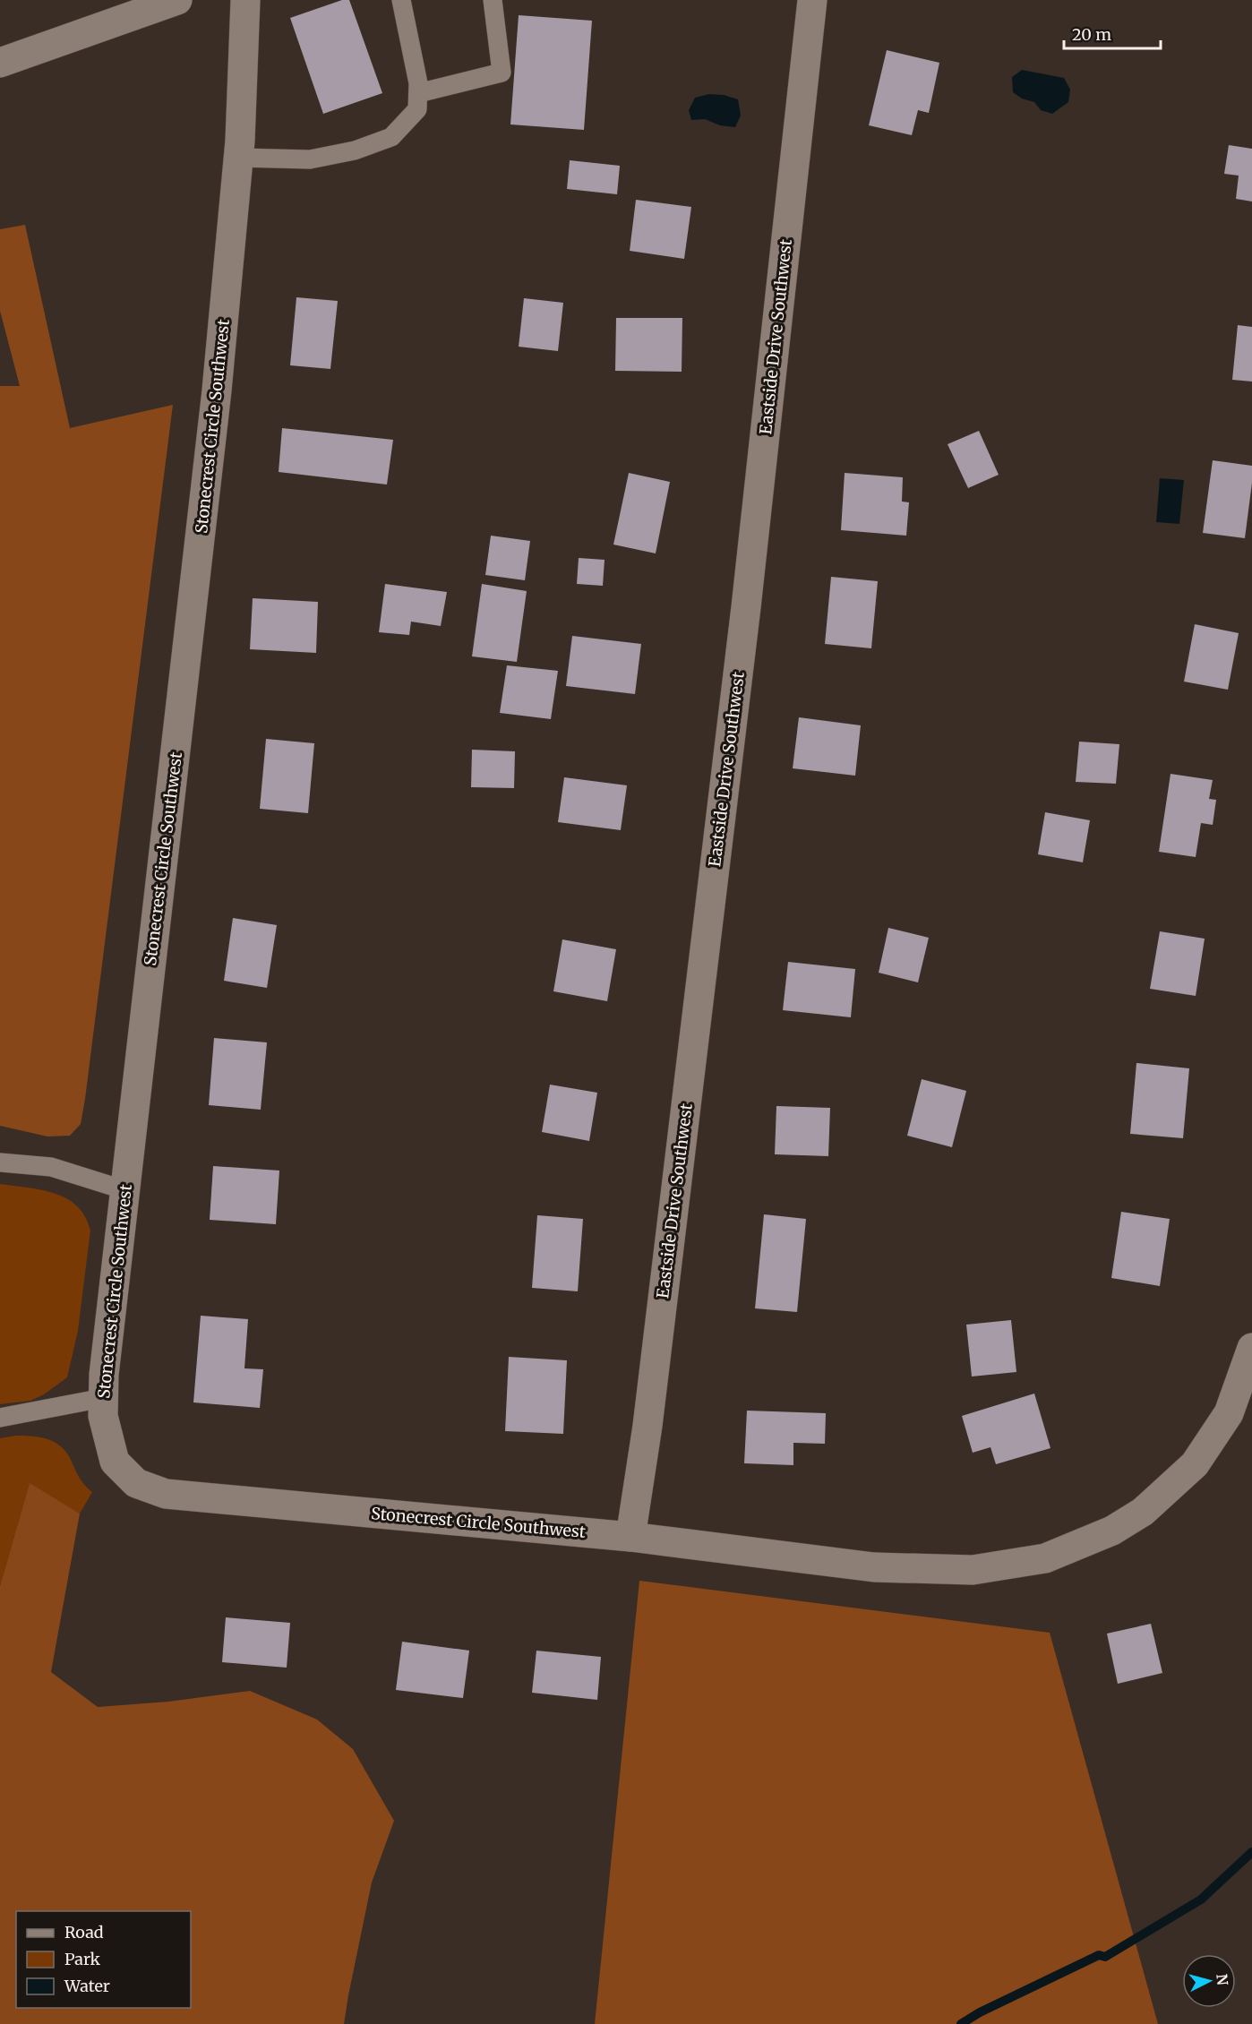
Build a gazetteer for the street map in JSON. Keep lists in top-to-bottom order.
{
  "streets": {
    "street": ["Eastside Drive Southwest", "Stonecrest Circle Southwest"]
  },
  "crossings": [
    ["Eastside Drive Southwest", "Stonecrest Circle Southwest"]
  ],
  "legend": ["Road", "Park", "Water"],
  "scale_bar": "20 m",
  "north": "right"
}
